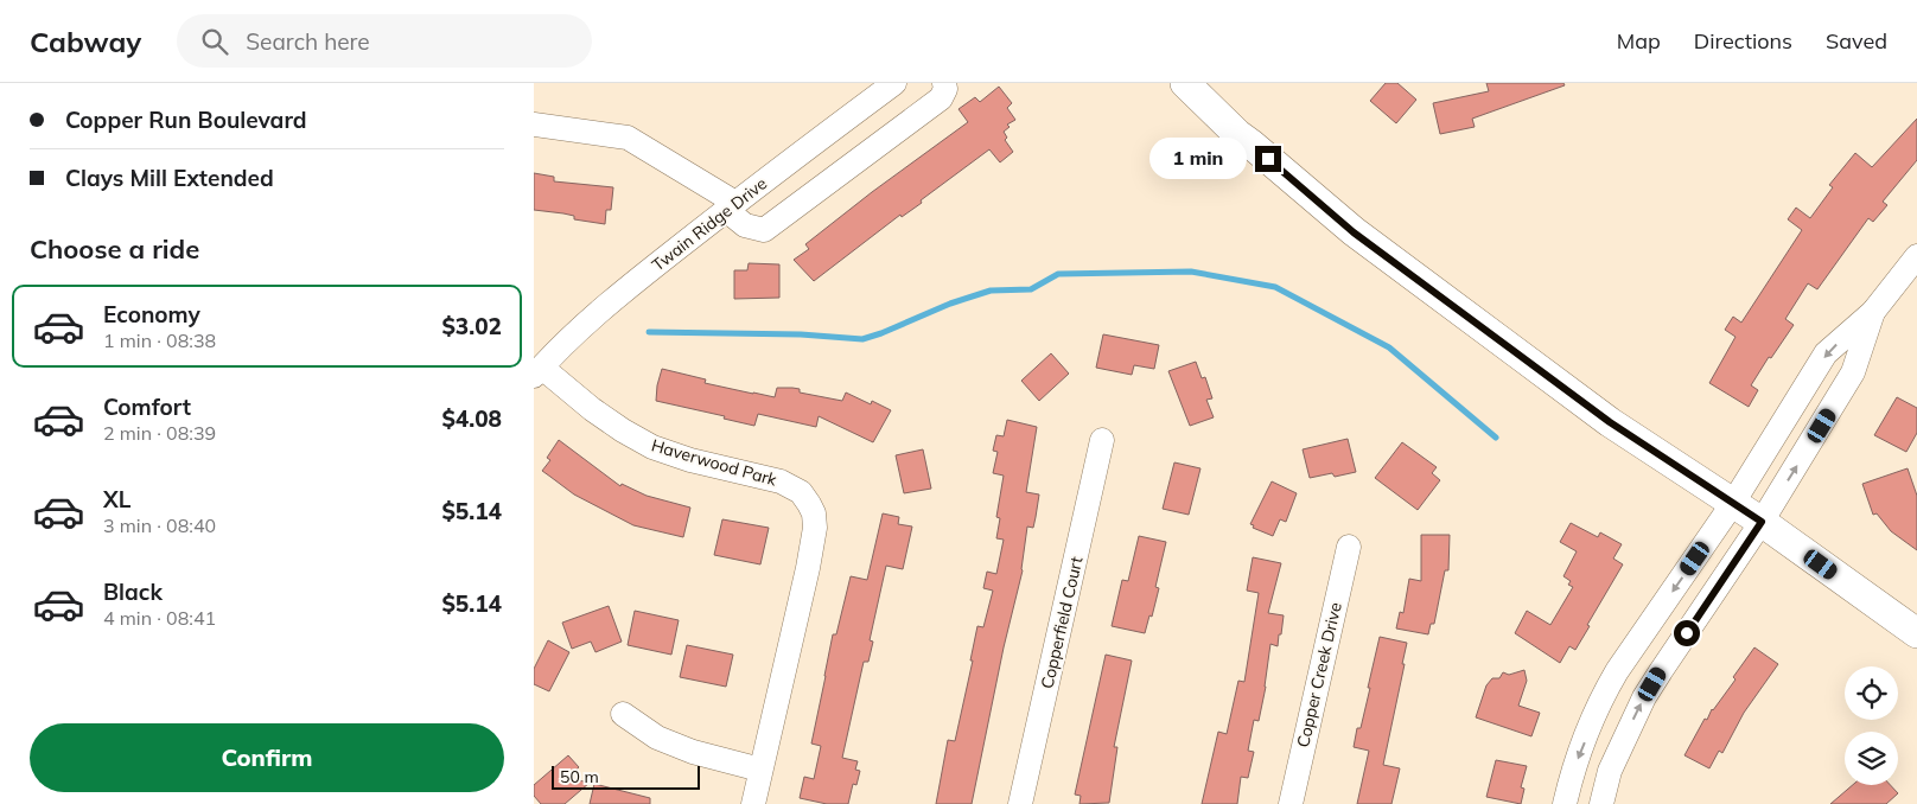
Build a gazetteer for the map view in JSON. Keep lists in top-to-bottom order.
{
  "streets": {
    "street": [
      "Twain Ridge Drive",
      "Haverwood Park",
      "Copperfield Court",
      "Copper Creek Drive"
    ]
  },
  "crossings": [
    ["Twain Ridge Drive", "Haverwood Park"]
  ],
  "scale_bar": "50 m",
  "page": {
    "header": "Cabway",
    "search": "Search here",
    "nav": ["Map", "Directions", "Saved"],
    "banner": ["Copper Run Boulevard", "Clays Mill Extended"],
    "bubble": "1 min",
    "heading": "Choose a ride",
    "list": [
      {
        "name": "Economy",
        "note": "1 min · 08:38",
        "value": "$3.02"
      },
      {
        "name": "Comfort",
        "note": "2 min · 08:39",
        "value": "$4.08"
      },
      {
        "name": "XL",
        "note": "3 min · 08:40",
        "value": "$5.14"
      },
      {
        "name": "Black",
        "note": "4 min · 08:41",
        "value": "$5.14"
      }
    ],
    "buttons": "Confirm",
    "scale": "50 m"
  }
}
